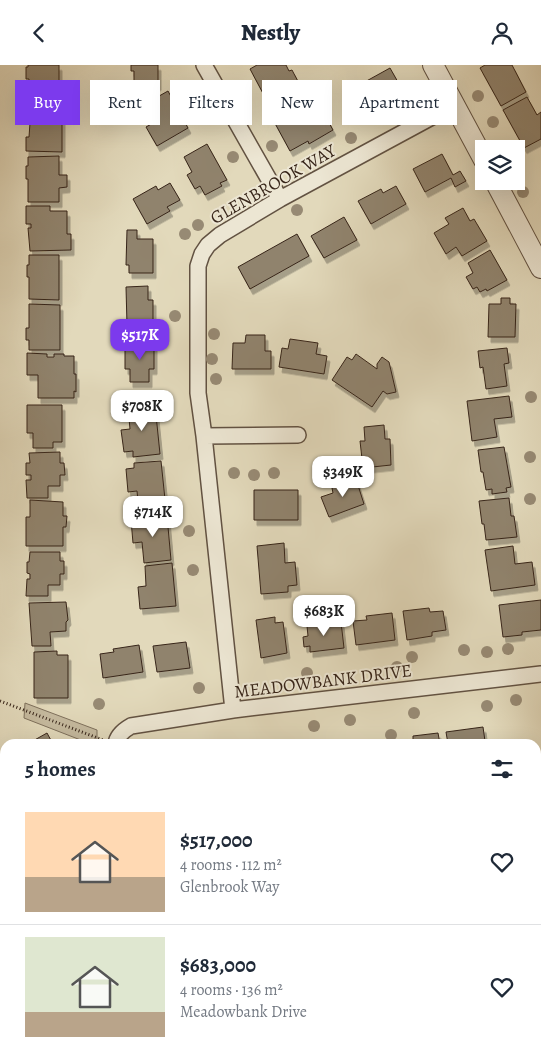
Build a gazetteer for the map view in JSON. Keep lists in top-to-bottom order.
{
  "streets": {
    "street": ["GLENBROOK WAY", "MEADOWBANK DRIVE"]
  },
  "crossings": [
    ["GLENBROOK WAY", "MEADOWBANK DRIVE"]
  ],
  "page": {
    "header": "Nestly",
    "chip": [
      "Buy",
      "Rent",
      "Filters",
      "New",
      "Apartment"
    ],
    "price": [
      "$517K",
      "$708K",
      "$349K",
      "$714K",
      "$683K"
    ],
    "heading": "5 homes",
    "list": [
      {
        "name": "$517,000",
        "note": "4 rooms · 112 m² · Glenbrook Way"
      },
      {
        "name": "$683,000",
        "note": "4 rooms · 136 m² · Meadowbank Drive"
      }
    ]
  }
}
